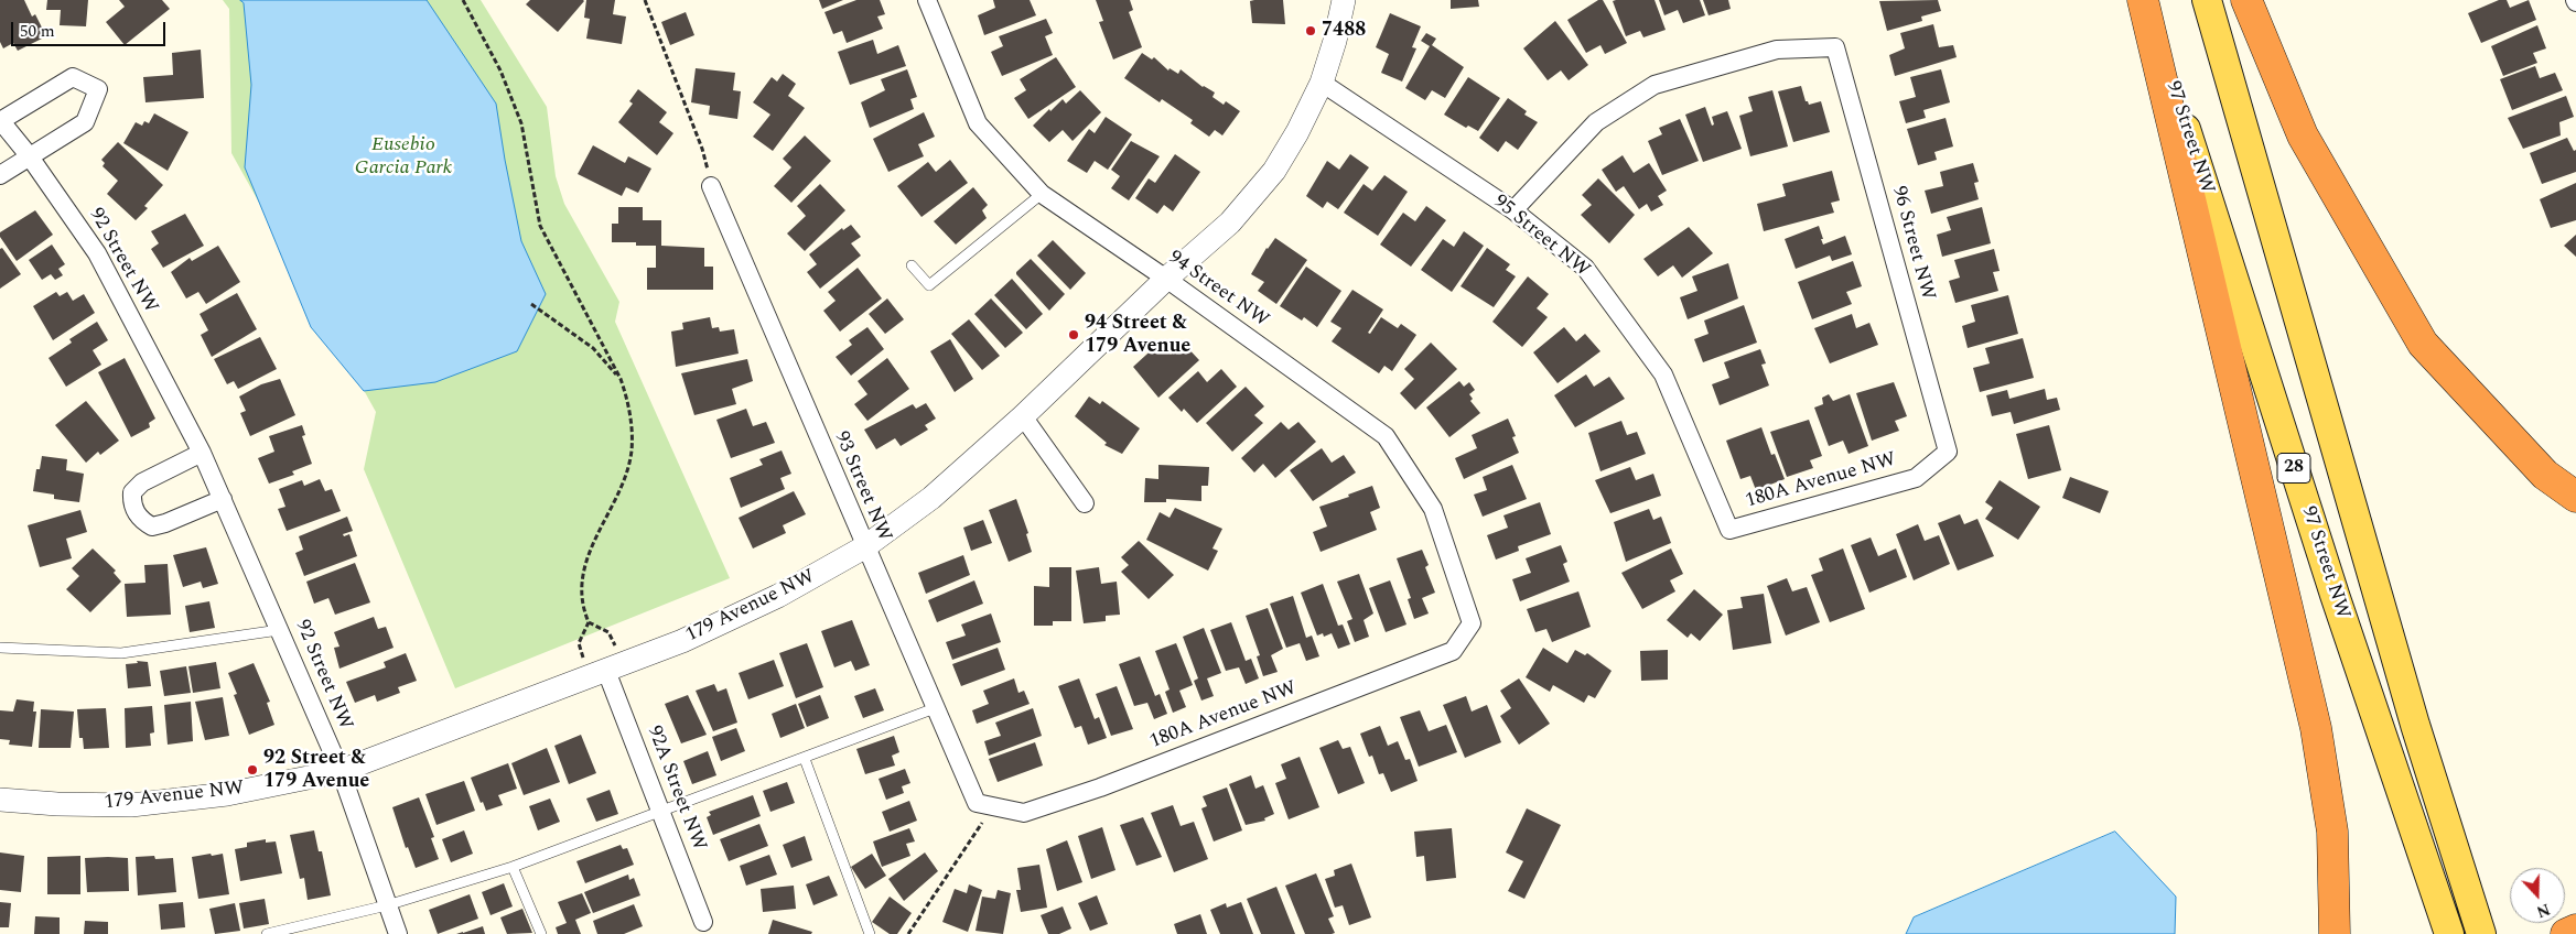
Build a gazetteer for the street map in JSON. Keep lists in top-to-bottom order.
{
  "streets": {
    "main road": ["97 Street NW", "28"],
    "street": [
      "95 Street NW",
      "96 Street NW",
      "92 Street NW",
      "94 Street NW",
      "180A Avenue NW",
      "93 Street NW",
      "179 Avenue NW",
      "92A Street NW"
    ]
  },
  "crossings": [
    ["95 Street NW", "96 Street NW"],
    ["95 Street NW", "180A Avenue NW"],
    ["95 Street NW", "179 Avenue NW"],
    ["96 Street NW", "180A Avenue NW"],
    ["92 Street NW", "179 Avenue NW"],
    ["94 Street NW", "180A Avenue NW"],
    ["94 Street NW", "179 Avenue NW"],
    ["180A Avenue NW", "93 Street NW"],
    ["93 Street NW", "179 Avenue NW"],
    ["179 Avenue NW", "92A Street NW"]
  ],
  "parks": ["Eusebio Garcia Park"],
  "places": ["7488", "94 Street & 179 Avenue", "92 Street & 179 Avenue"],
  "scale_bar": "50 m",
  "north": "bottom"
}
